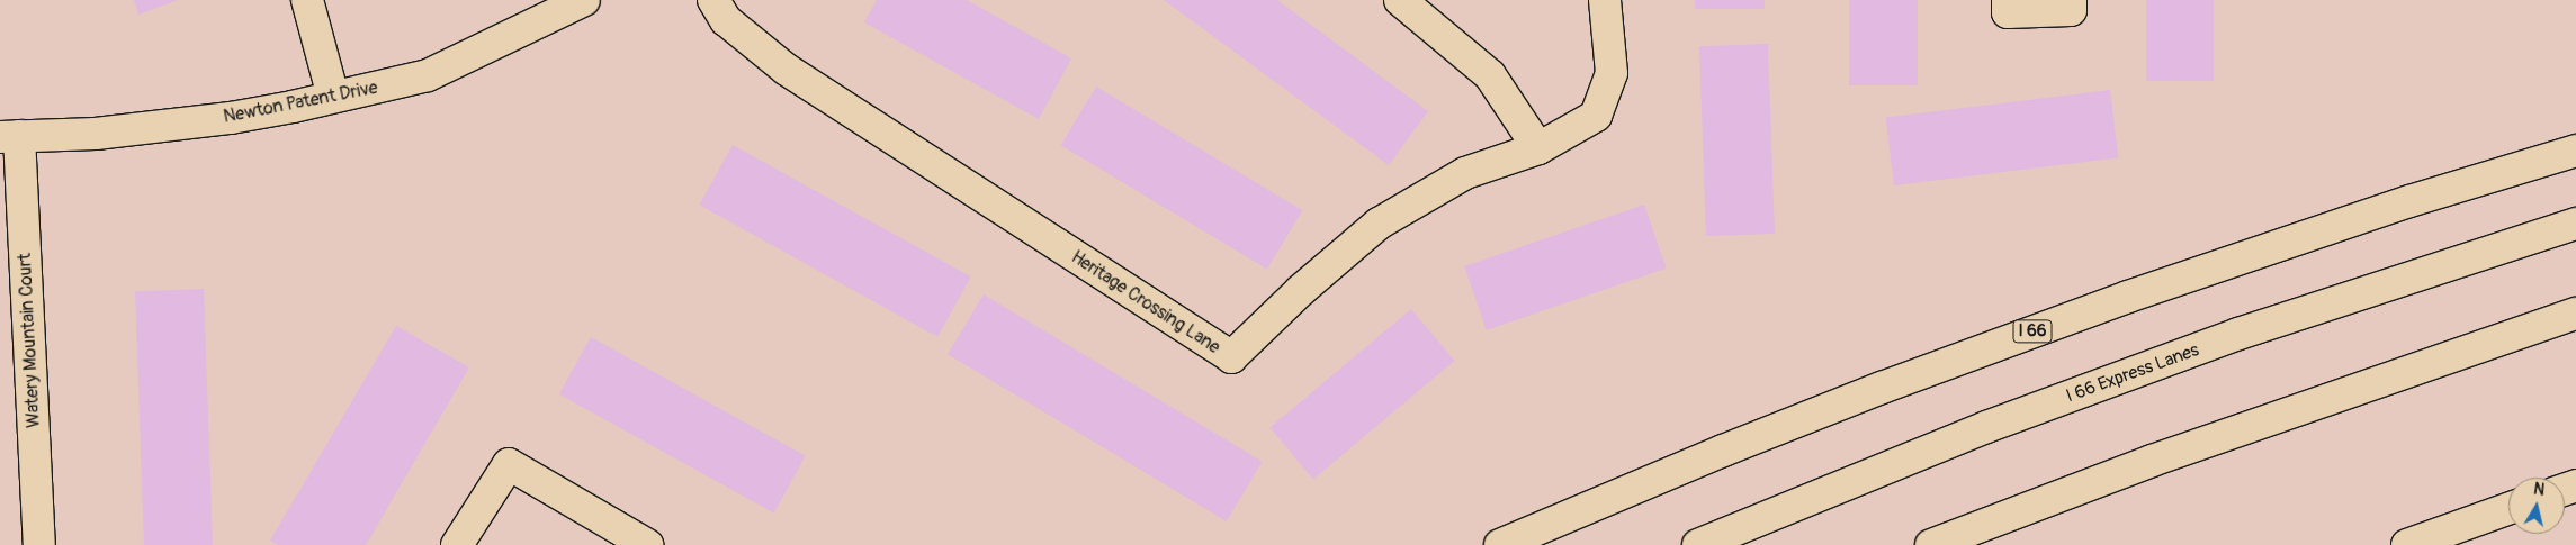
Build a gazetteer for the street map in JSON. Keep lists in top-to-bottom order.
{
  "streets": {
    "main road": [
      "Newton Patent Drive",
      "Heritage Crossing Lane",
      "I 66",
      "Watery Mountain Court",
      "I 66 Express Lanes"
    ]
  },
  "crossings": [
    ["Newton Patent Drive", "Watery Mountain Court"]
  ],
  "north": "top"
}
